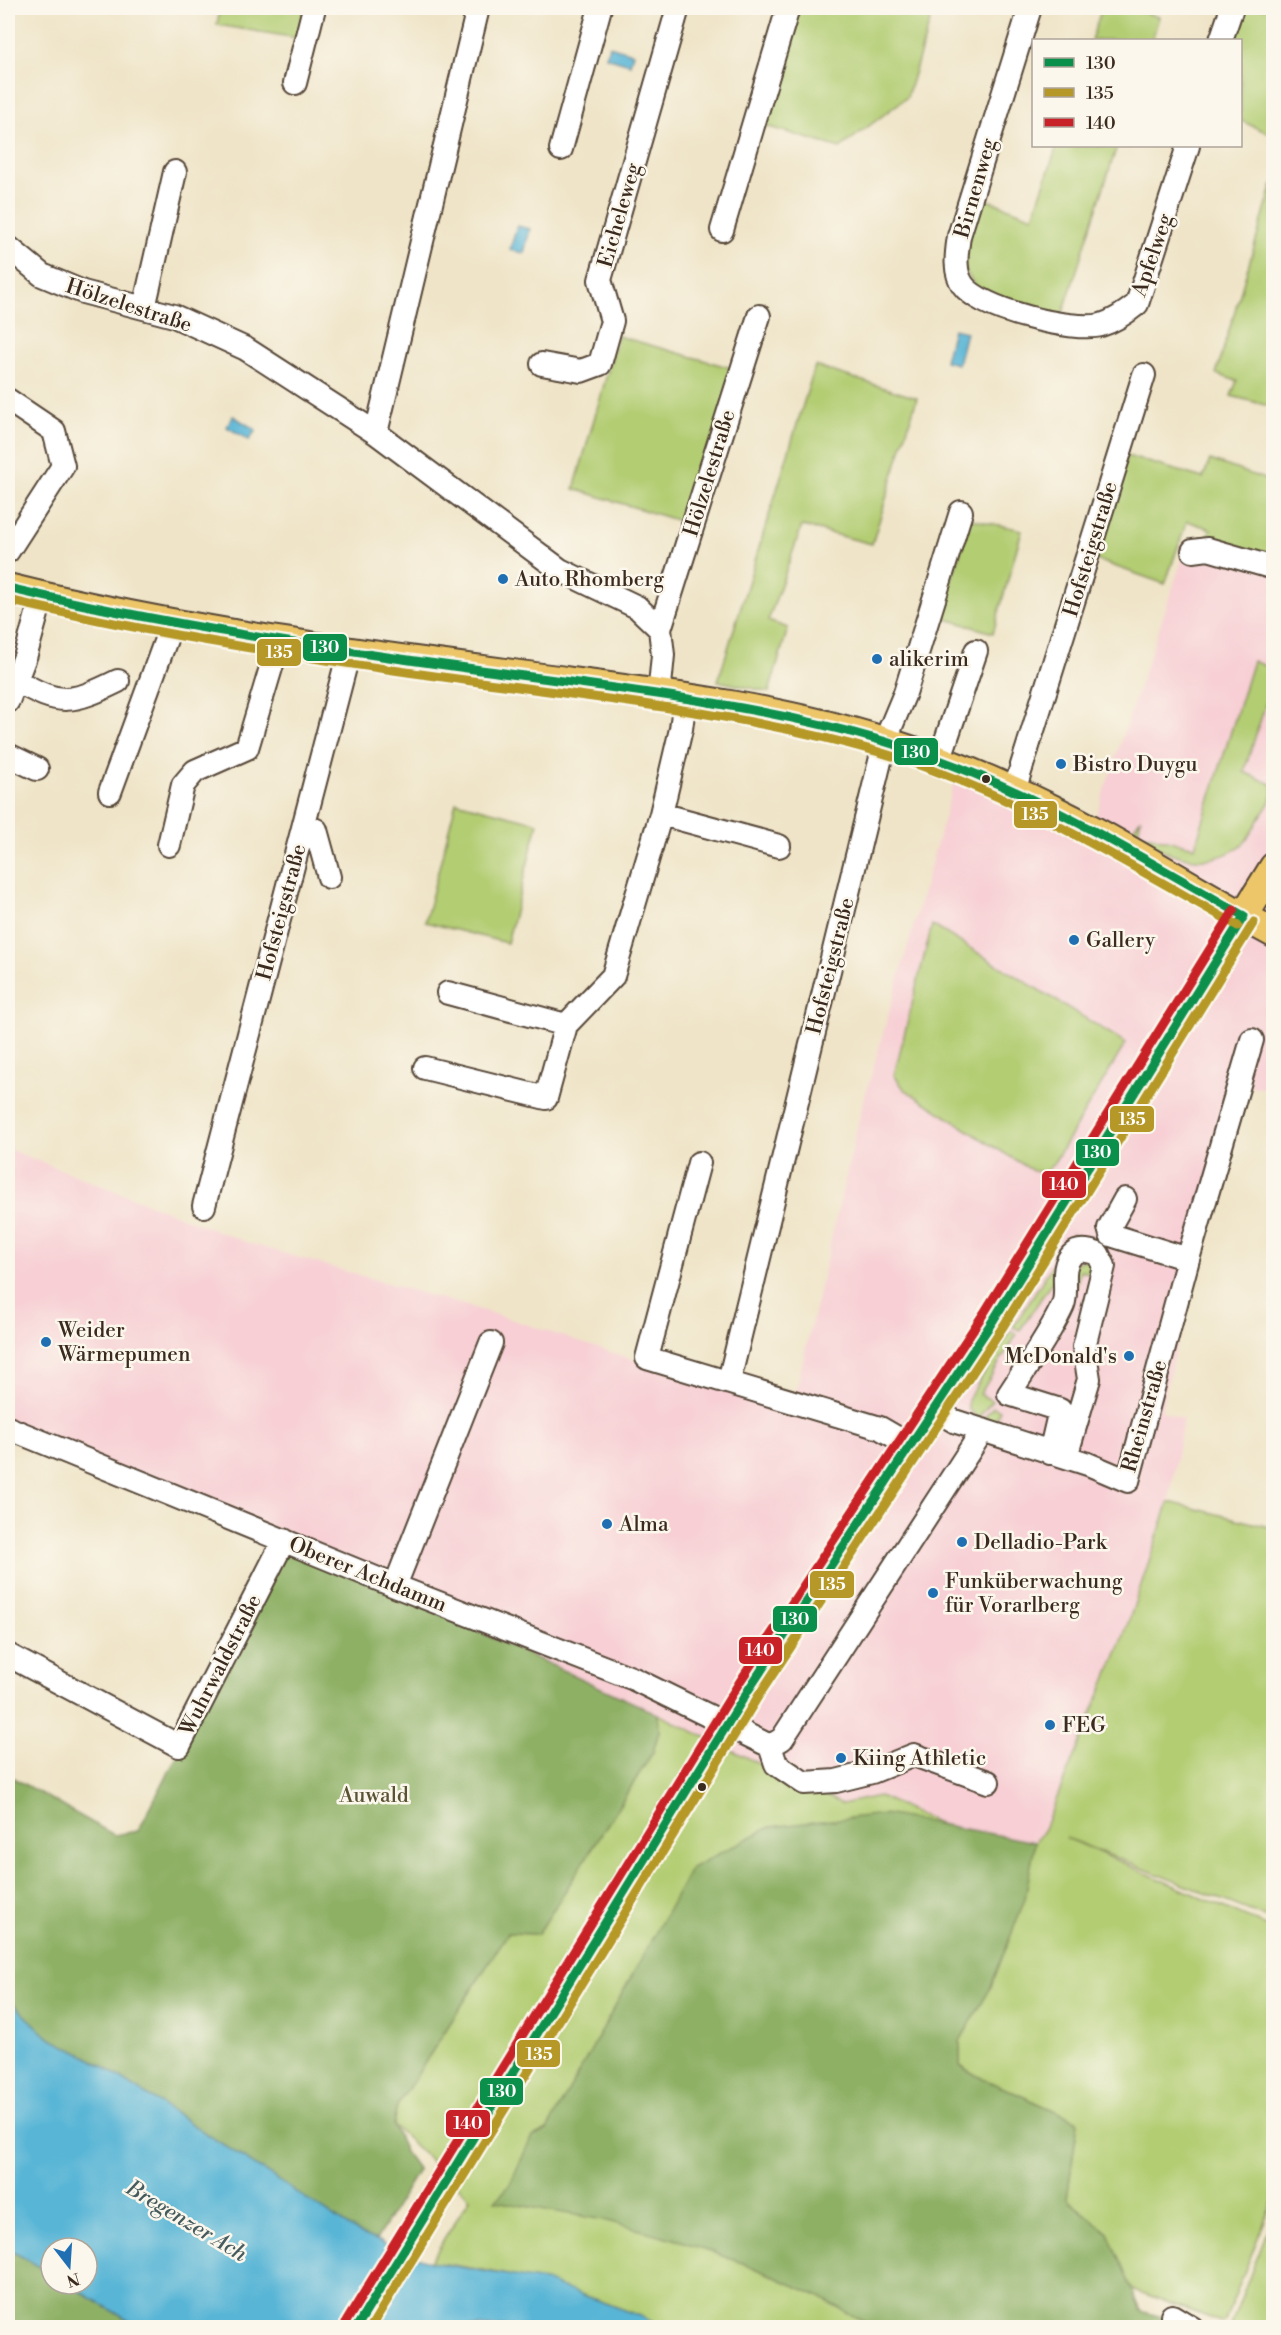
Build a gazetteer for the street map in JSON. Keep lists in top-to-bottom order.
{
  "streets": {
    "street": [
      "Birnenweg",
      "Eicheleweg",
      "Apfelweg",
      "Hölzelestraße",
      "Hofsteigstraße",
      "Rheinstraße",
      "Oberer Achdamm",
      "Wuhrwaldstraße"
    ]
  },
  "crossings": [
    ["Birnenweg", "Apfelweg"],
    ["Oberer Achdamm", "Wuhrwaldstraße"]
  ],
  "water": ["Bregenzer Ach"],
  "parks": ["Auwald"],
  "places": [
    "Auto Rhomberg",
    "alikerim",
    "Bistro Duygu",
    "Gallery",
    "Weider Wärmepumen",
    "McDonald's",
    "Alma",
    "Delladio-Park",
    "Funküberwachung für Vorarlberg",
    "FEG",
    "Kiing Athletic"
  ],
  "lines": ["transit line 130", "transit line 135", "transit line 140"],
  "legend": ["130", "135", "140"],
  "north": "bottom"
}
